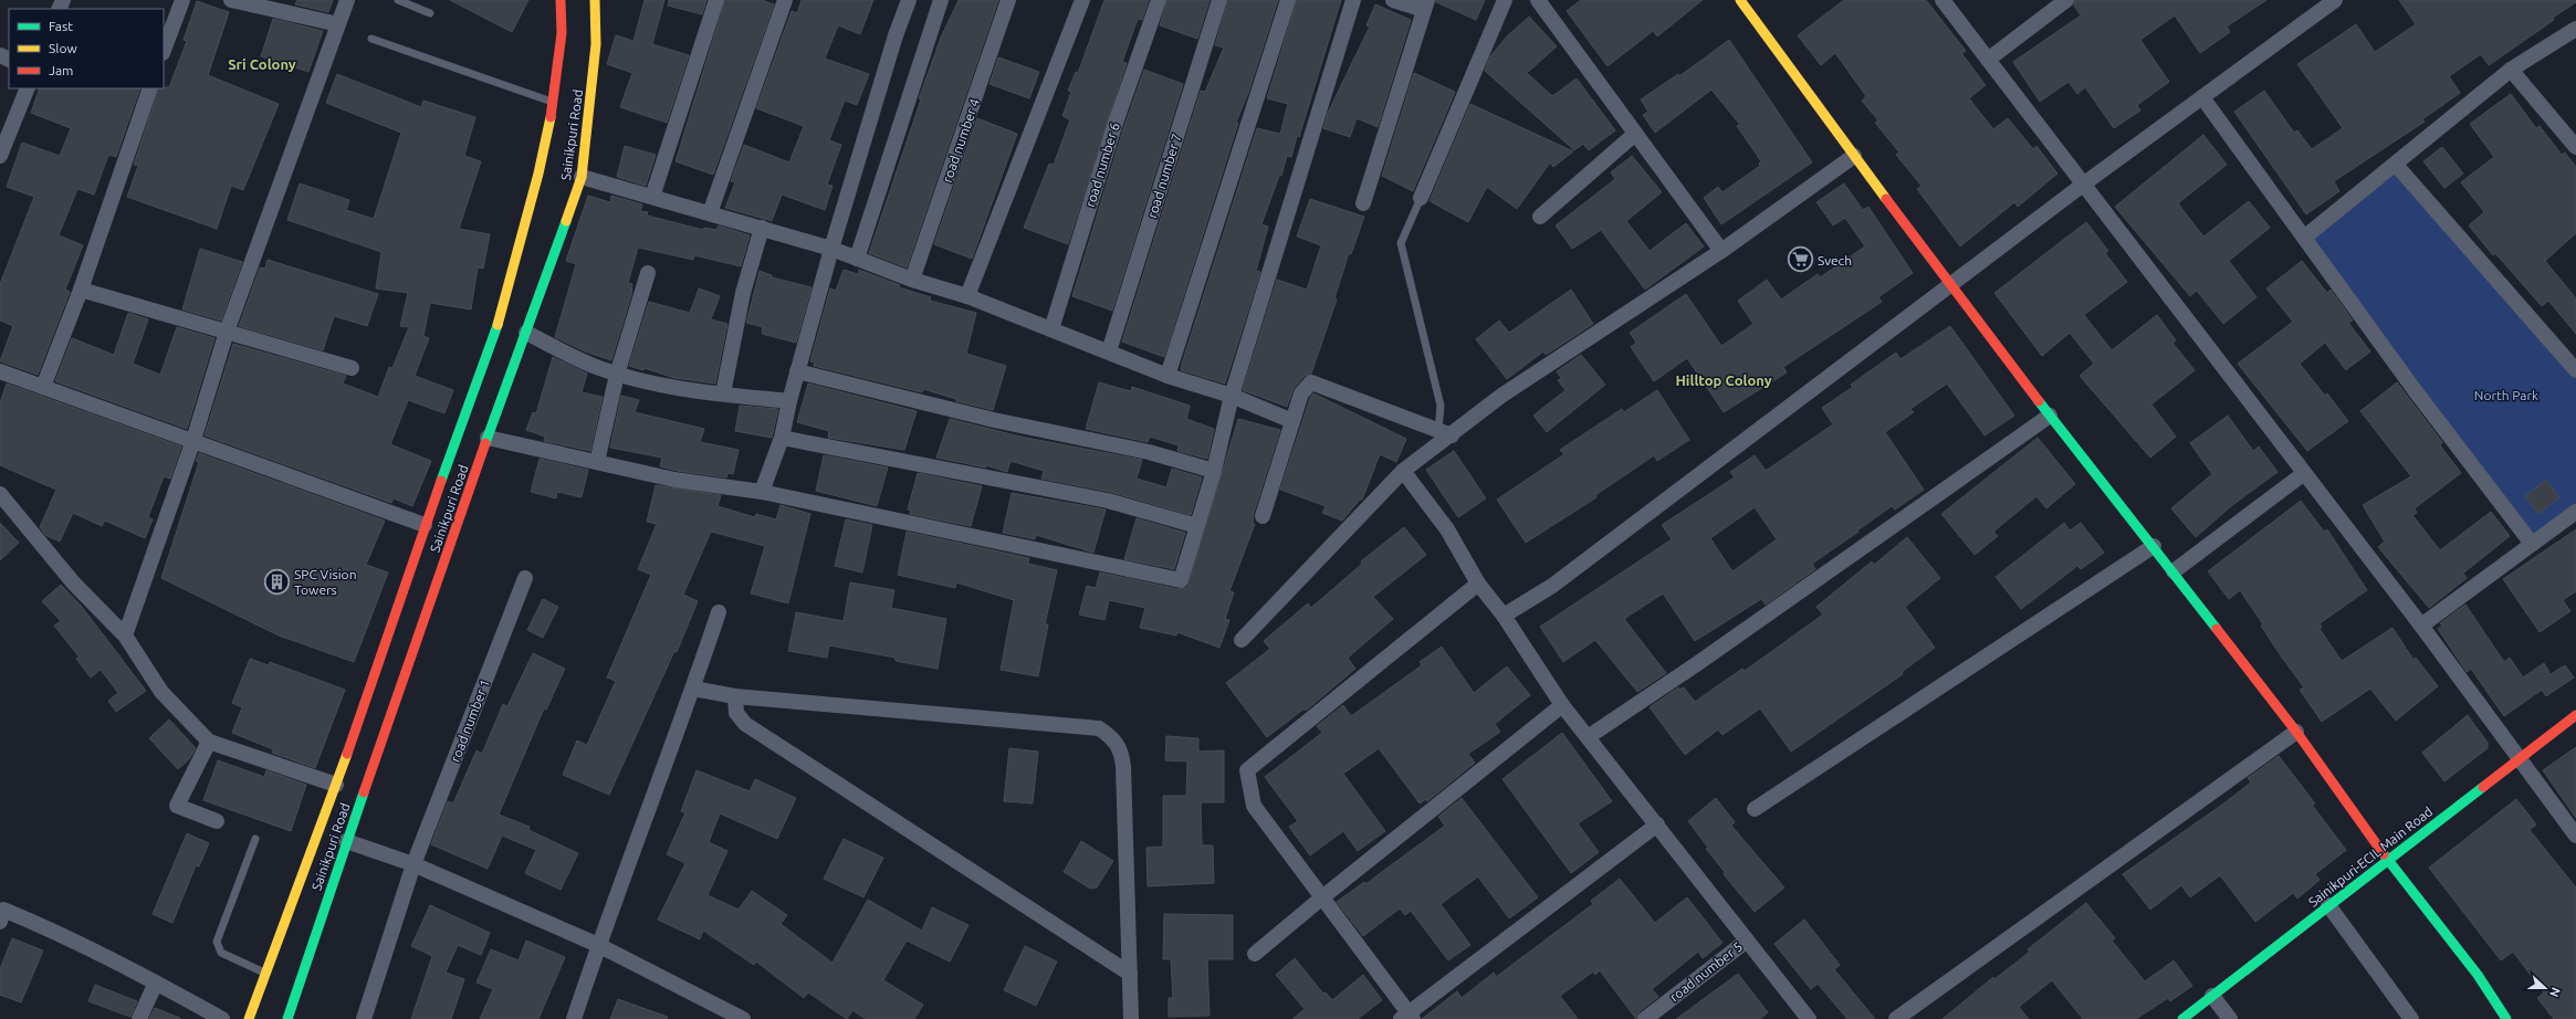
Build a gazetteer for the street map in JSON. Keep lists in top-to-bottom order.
{
  "streets": {
    "main road": ["Sainikpuri Road", "Sainikpuri-ECIL Main Road"],
    "street": [
      "road number 4",
      "road number 6",
      "road number 7",
      "road number 1",
      "road number 5"
    ]
  },
  "districts": ["Sri Colony", "Hilltop Colony"],
  "parks": ["North Park"],
  "places": {
    "supermarket": ["Svech"],
    "building": ["SPC Vision Towers"]
  },
  "legend": ["Fast", "Slow", "Jam"],
  "north": "right"
}
